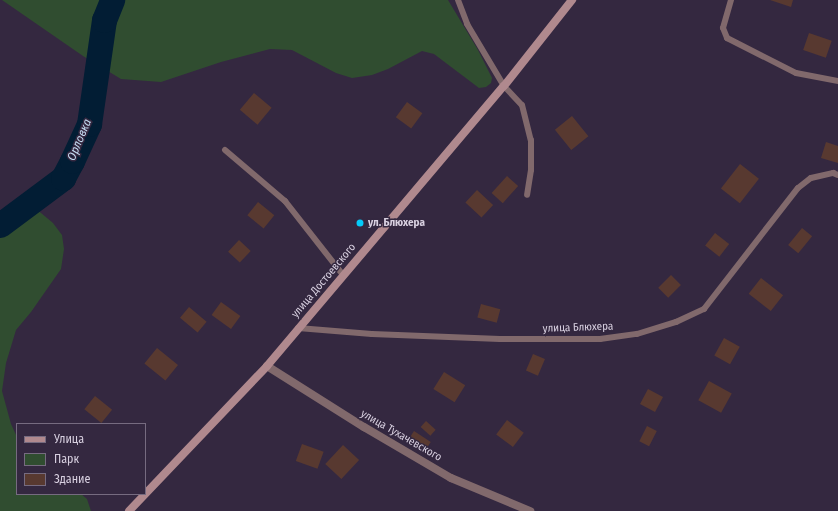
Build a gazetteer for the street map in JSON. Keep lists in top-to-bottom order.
{
  "streets": {
    "main road": ["улица Достоевского"],
    "street": ["улица Тухачевского"],
    "lane": ["улица Блюхера"]
  },
  "crossings": [
    ["улица Достоевского", "улица Блюхера"],
    ["улица Достоевского", "улица Тухачевского"]
  ],
  "water": ["Орловка"],
  "places": ["ул. Блюхера"],
  "legend": ["Улица", "Парк", "Здание"]
}
